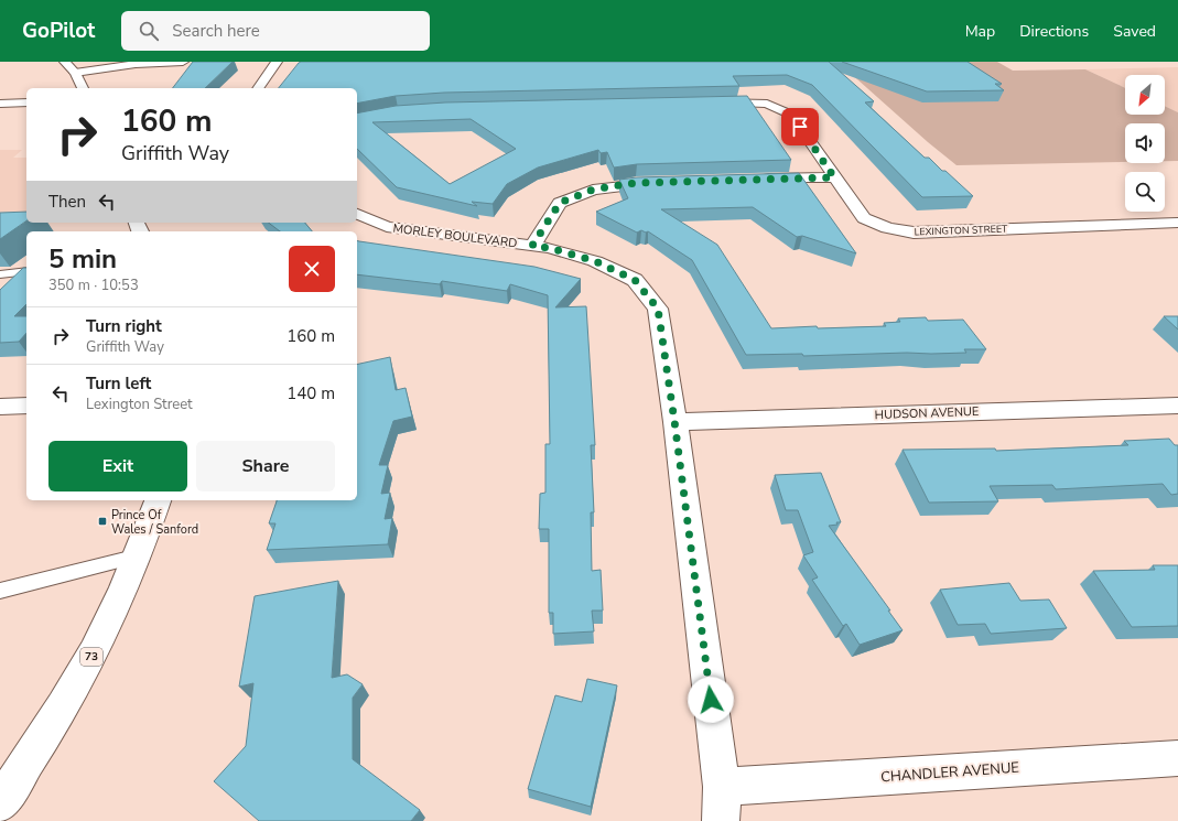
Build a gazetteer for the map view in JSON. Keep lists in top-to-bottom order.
{
  "streets": {
    "street": [
      "LEXINGTON STREET",
      "MORLEY BOULEVARD",
      "HUDSON AVENUE",
      "73",
      "CHANDLER AVENUE"
    ]
  },
  "crossings": [
    ["MORLEY BOULEVARD", "HUDSON AVENUE"],
    ["MORLEY BOULEVARD", "CHANDLER AVENUE"]
  ],
  "places": {
    "transit": ["Prince Of Wales / Sanford"]
  },
  "north": "bottom left",
  "page": {
    "header": "GoPilot",
    "search": "Search here",
    "nav": ["Map", "Directions", "Saved"],
    "turn": ["160 m", "Griffith Way"],
    "then": "Then",
    "heading": ["5 min", "350 m · 10:53"],
    "list": [
      {
        "name": "Turn right",
        "note": "Griffith Way",
        "value": "160 m"
      },
      {
        "name": "Turn left",
        "note": "Lexington Street",
        "value": "140 m"
      }
    ],
    "buttons": ["Exit", "Share"]
  }
}
